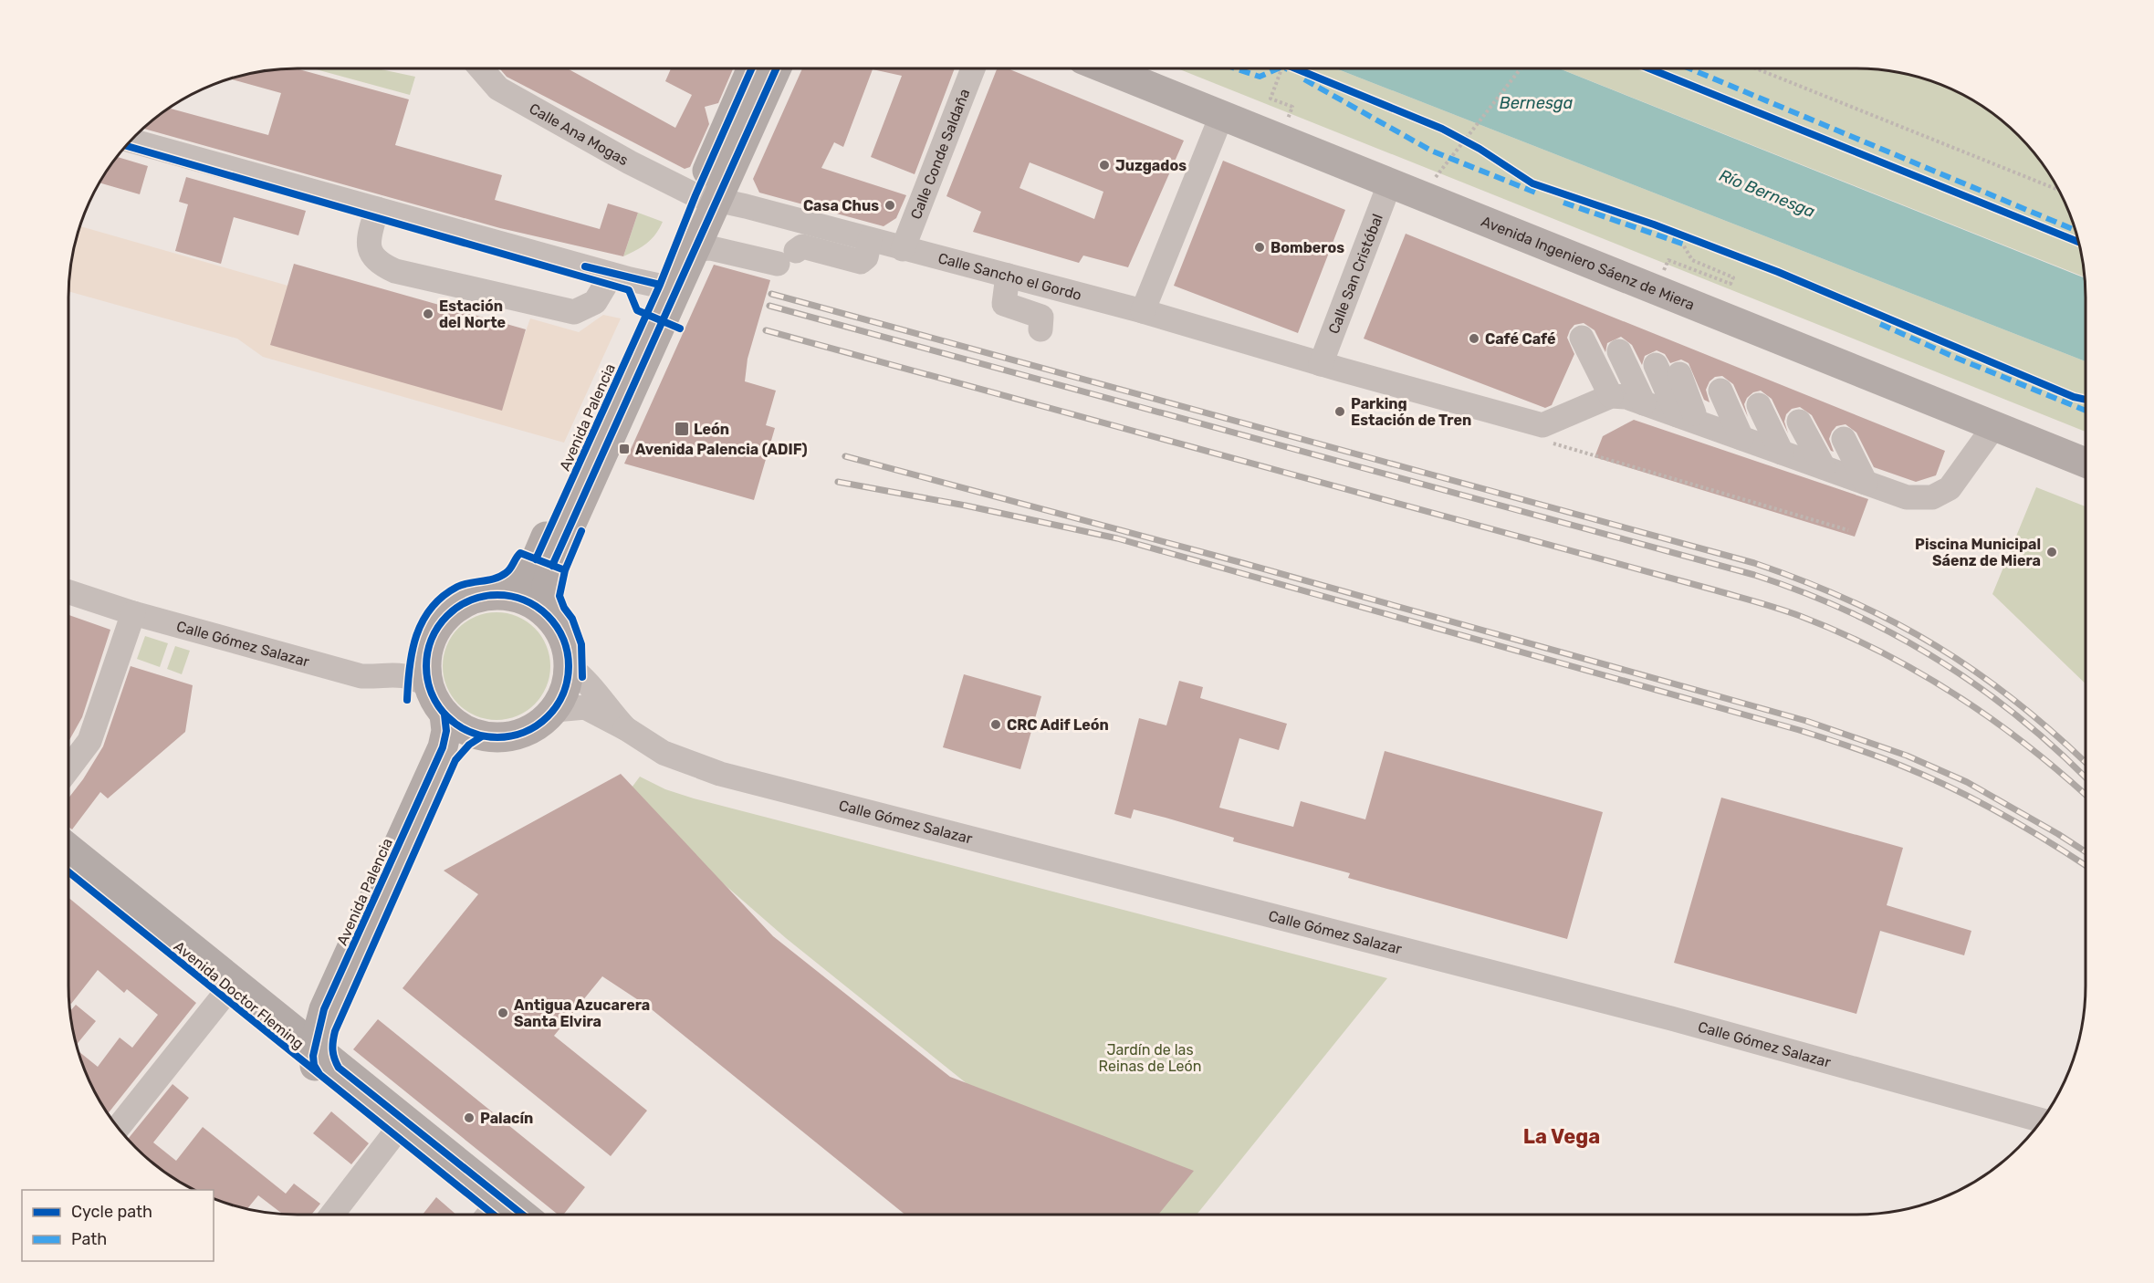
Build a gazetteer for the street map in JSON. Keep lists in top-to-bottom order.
{
  "streets": {
    "main road": ["Avenida Ingeniero Sáenz de Miera", "Avenida Palencia", "Avenida Doctor Fleming"],
    "street": [
      "Calle Ana Mogas",
      "Calle Conde Saldaña",
      "Calle San Cristóbal",
      "Calle Sancho el Gordo",
      "Calle Gómez Salazar"
    ]
  },
  "crossings": [
    ["Calle Ana Mogas", "Calle Sancho el Gordo"],
    ["Calle Ana Mogas", "Avenida Palencia"],
    ["Calle Conde Saldaña", "Calle Sancho el Gordo"],
    ["Avenida Ingeniero Sáenz de Miera", "Calle San Cristóbal"],
    ["Calle San Cristóbal", "Calle Sancho el Gordo"],
    ["Calle Sancho el Gordo", "Avenida Palencia"],
    ["Avenida Palencia", "Calle Gómez Salazar"],
    ["Avenida Palencia", "Avenida Doctor Fleming"]
  ],
  "districts": ["La Vega"],
  "water": ["Bernesga", "Río Bernesga"],
  "parks": ["Jardín de las Reinas de León"],
  "places": {
    "other": [
      "Juzgados",
      "Casa Chus",
      "Bomberos",
      "Estación del Norte",
      "Café Café",
      "Parking Estación de Tren",
      "Piscina Municipal Sáenz de Miera",
      "CRC Adif León",
      "Antigua Azucarera Santa Elvira",
      "Palacín"
    ],
    "transit": ["León", "Avenida Palencia (ADIF)"]
  },
  "legend": ["Cycle path", "Path"]
}
